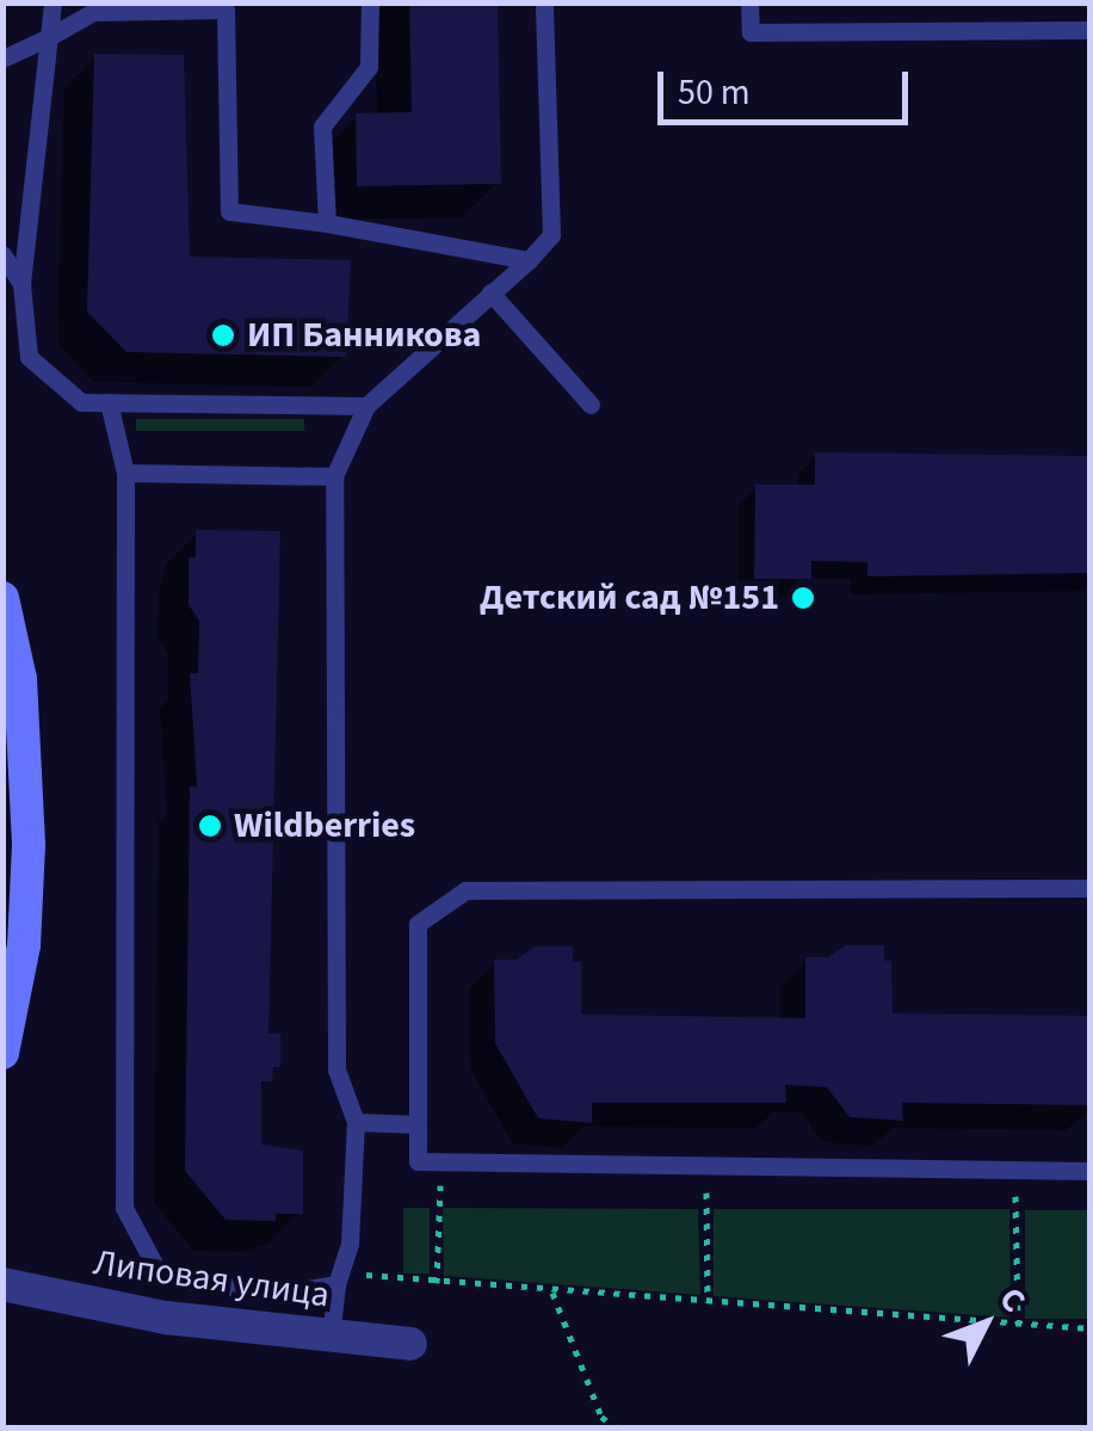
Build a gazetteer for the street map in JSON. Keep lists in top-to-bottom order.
{
  "streets": {
    "street": ["Липовая улица"]
  },
  "places": ["ИП Банникова", "Детский сад №151", "Wildberries"],
  "scale_bar": "50 m",
  "north": "top right"
}
